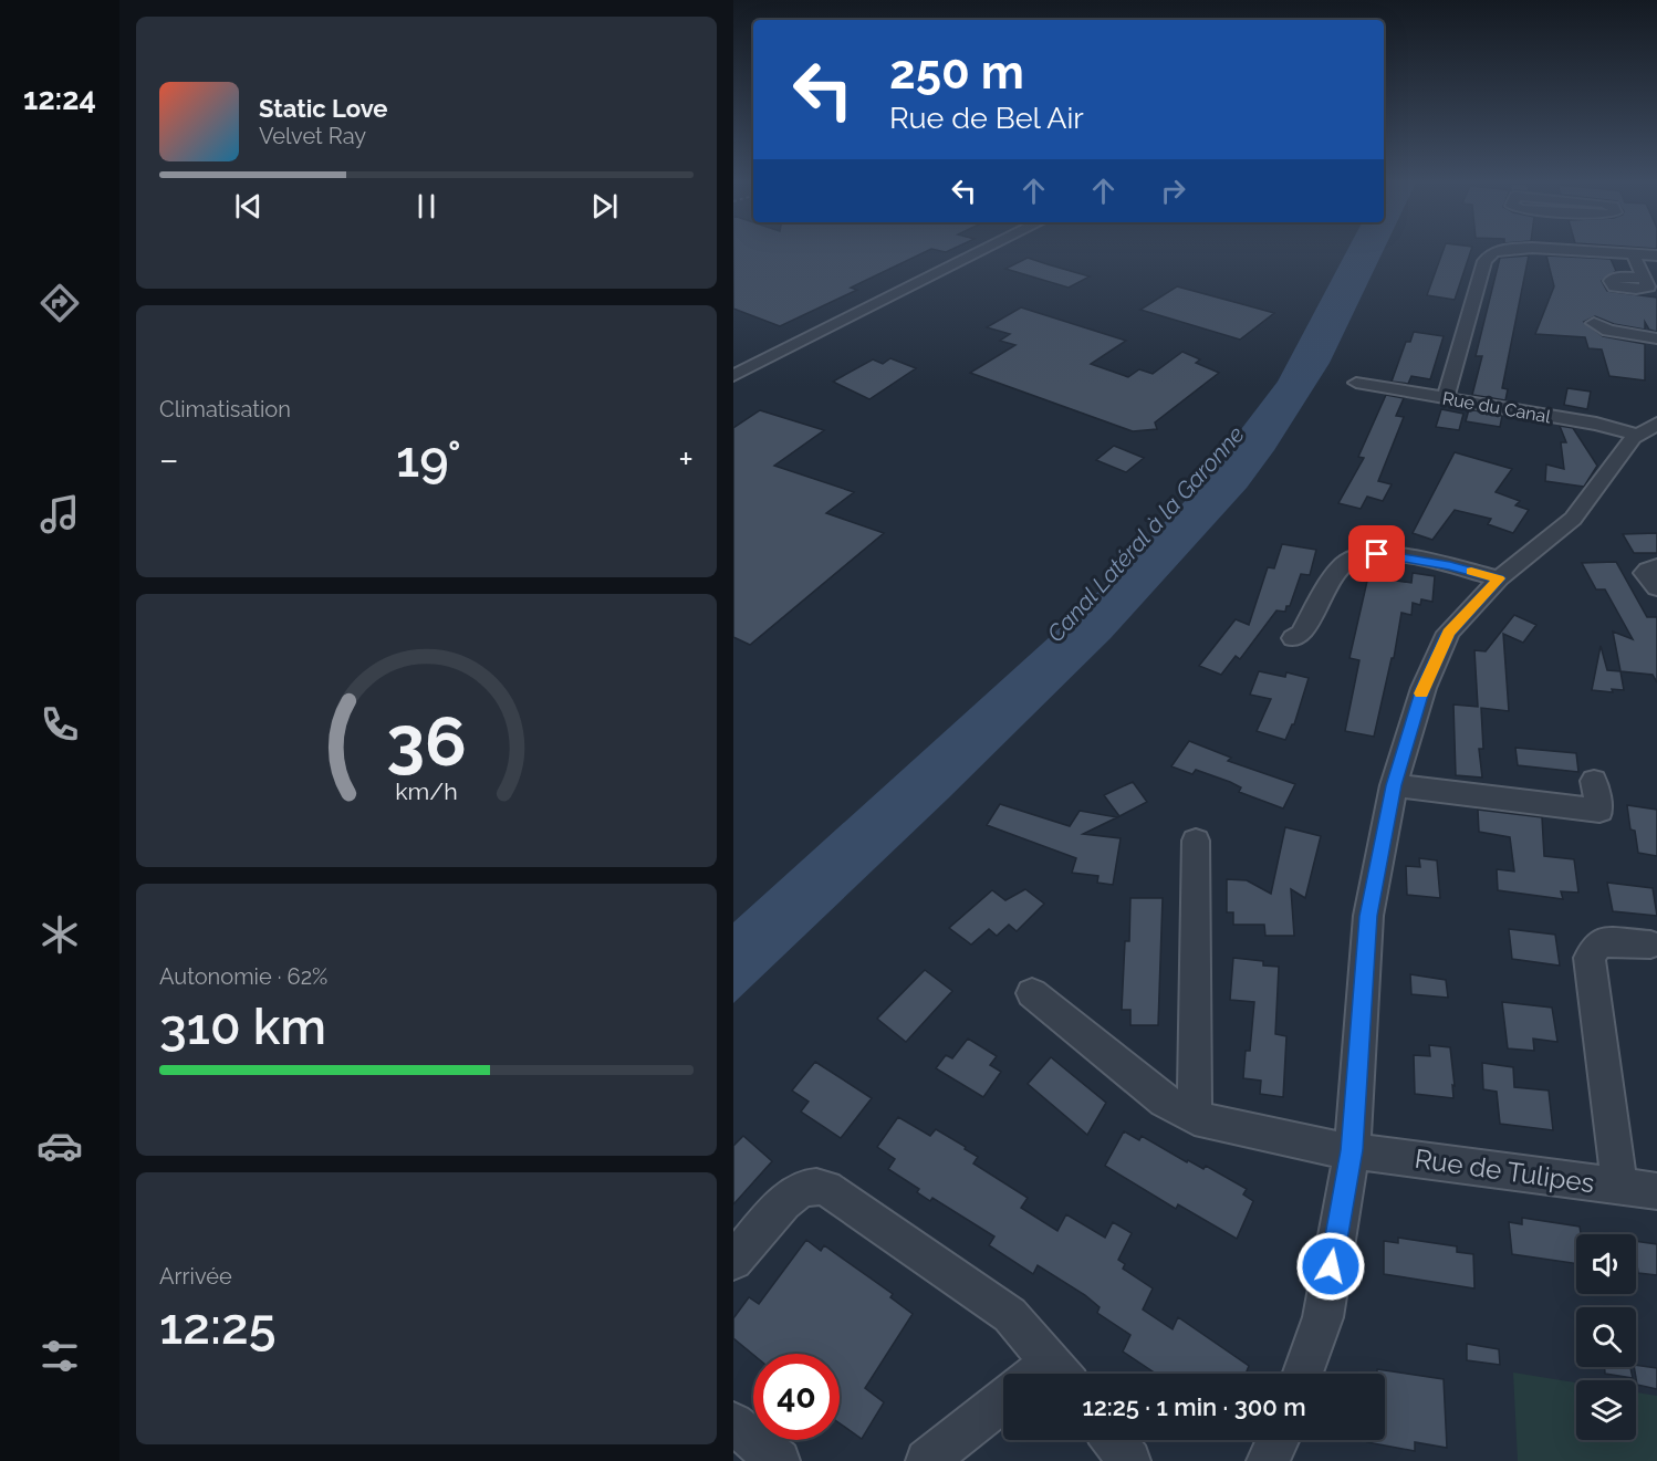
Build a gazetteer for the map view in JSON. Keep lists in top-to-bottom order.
{
  "streets": {
    "street": ["Rue du Canal", "Rue de Tulipes"]
  },
  "water": ["Canal Latéral à la Garonne"],
  "page": {
    "tabs": "12:24",
    "turn": ["250 m", "Rue de Bel Air"],
    "song": ["Static Love", "Velvet Ray"],
    "tile": [
      "Climatisation",
      ["Autonomie · 62%", "310 km"],
      ["Arrivée", "12:25"]
    ],
    "heat": ["−", "19°", "+"],
    "limit": "40",
    "trip": "12:25 · 1 min · 300 m",
    "gauge": ["36", "km/h"]
  }
}
